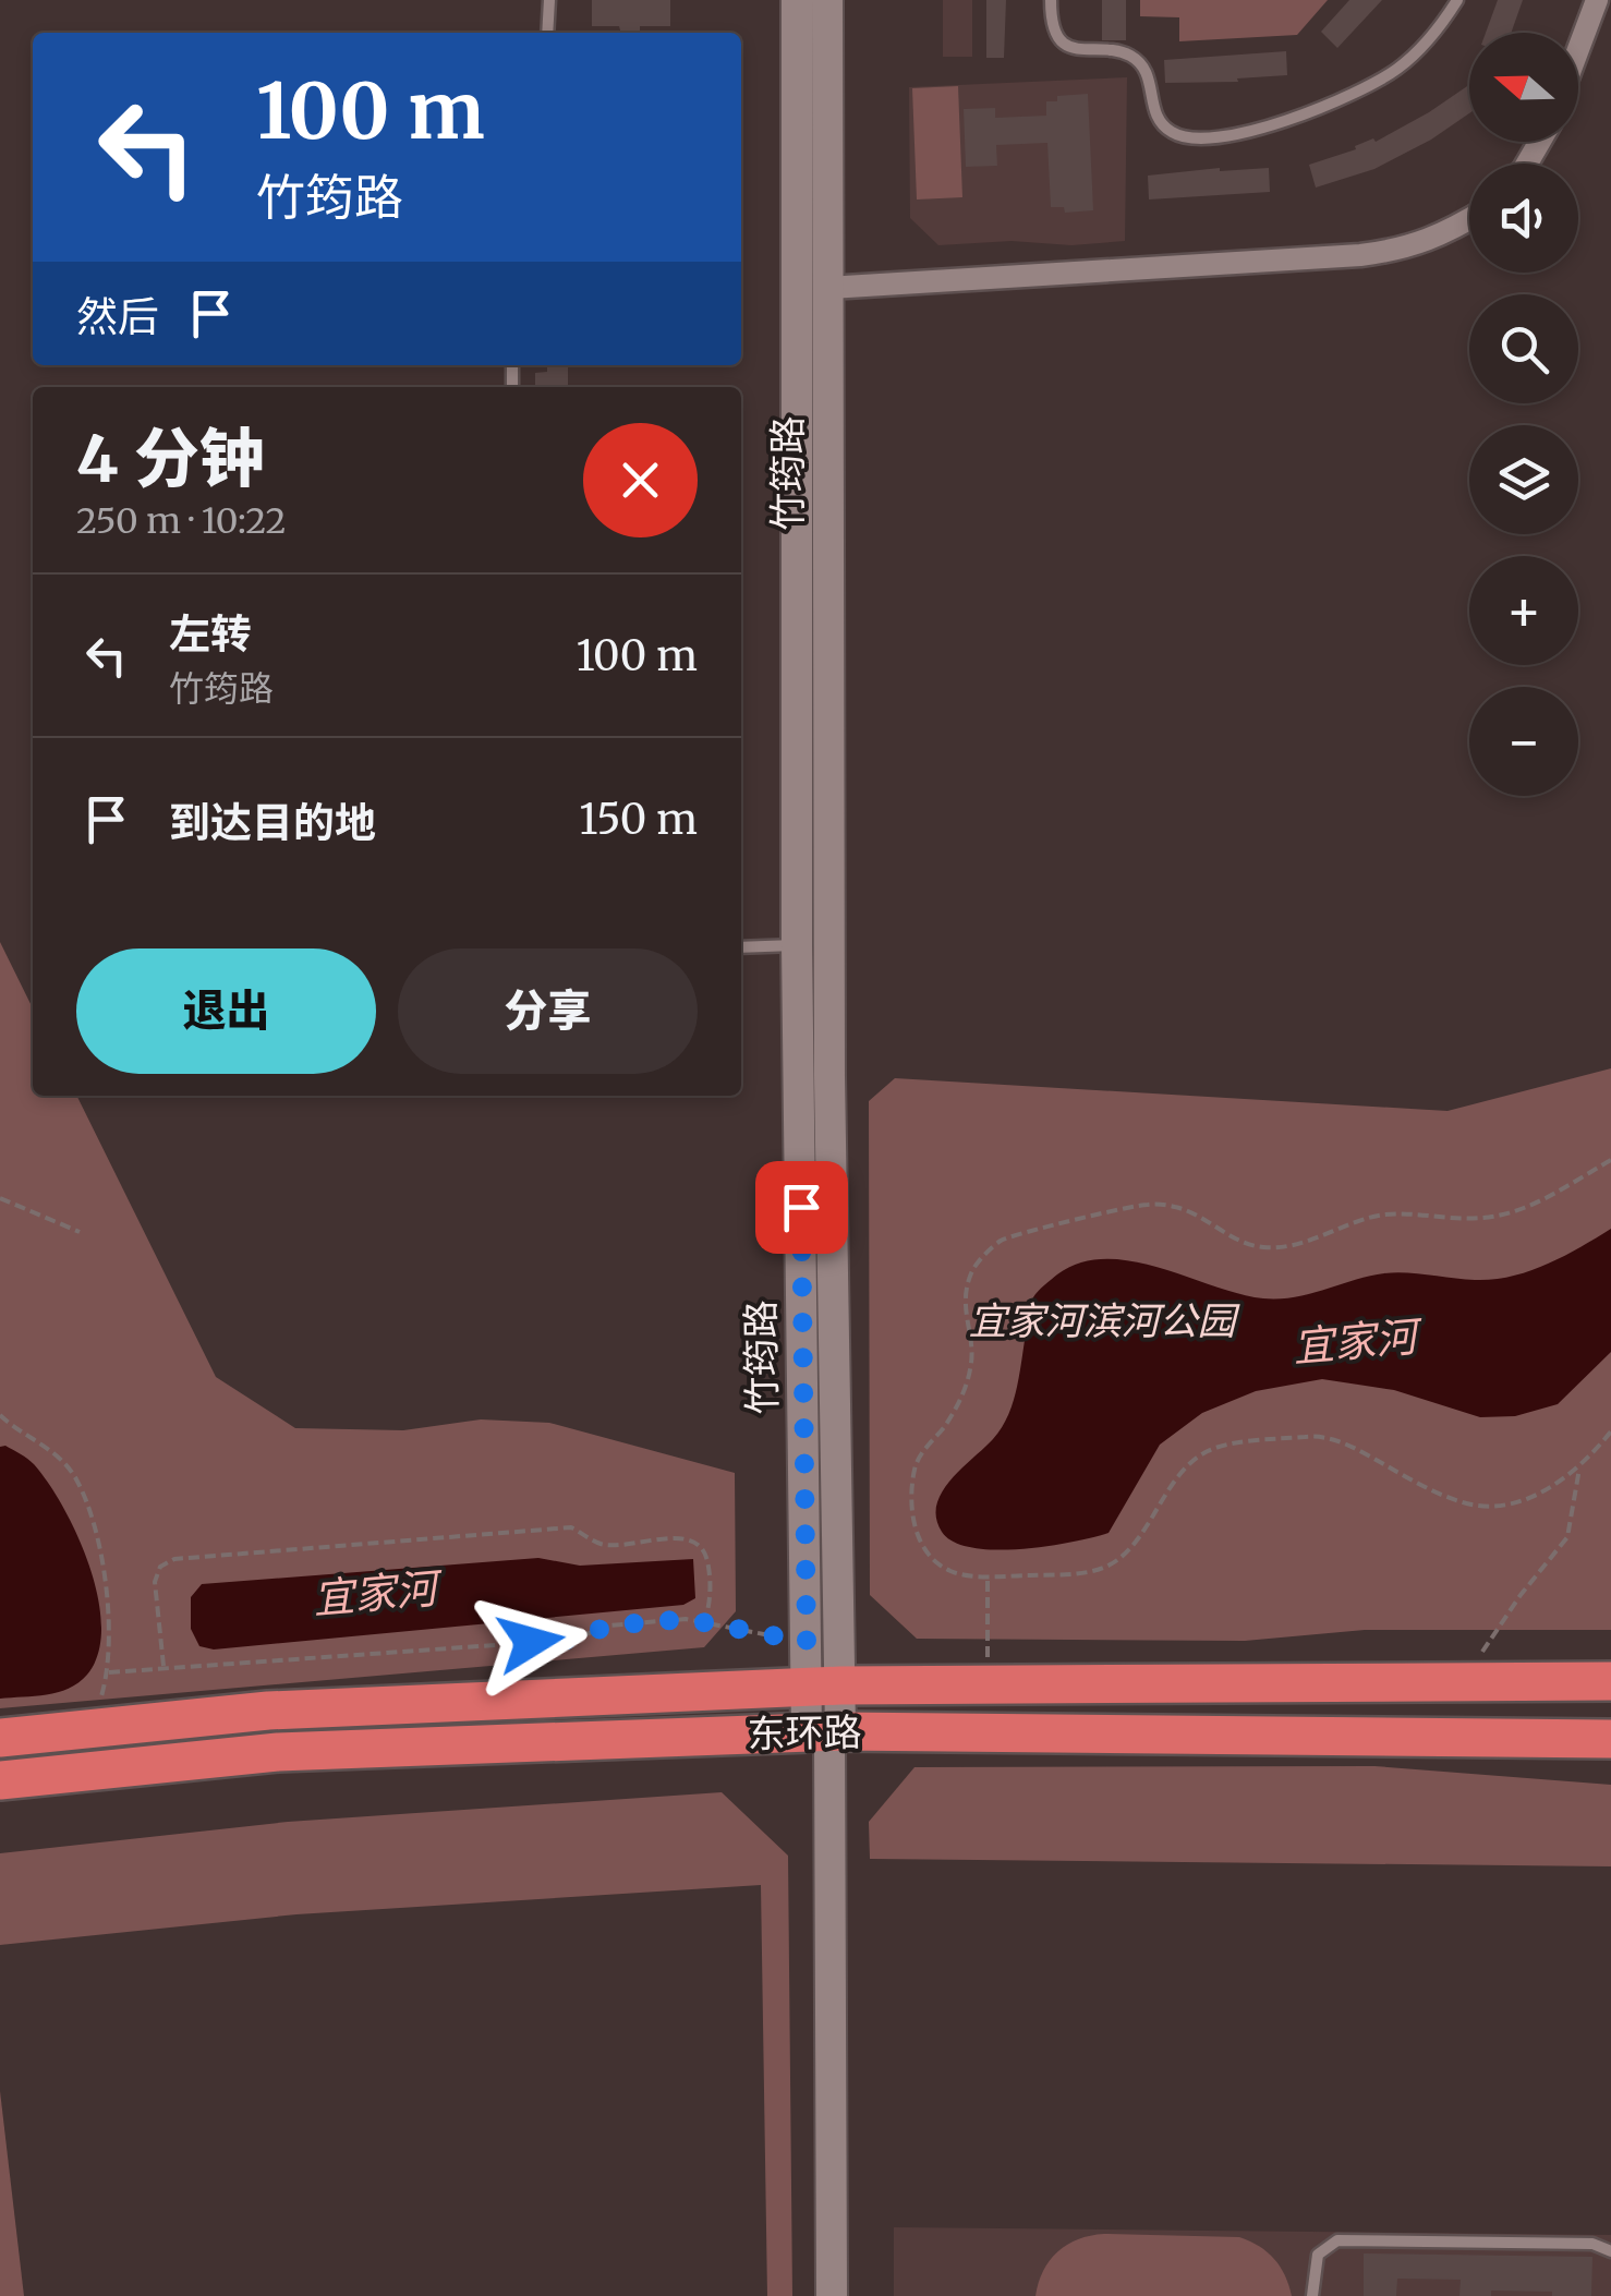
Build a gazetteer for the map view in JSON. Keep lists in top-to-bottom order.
{
  "streets": {
    "highway": ["东环路"],
    "main road": ["竹筠路"]
  },
  "crossings": [
    ["竹筠路", "东环路"]
  ],
  "water": ["宜家河"],
  "parks": ["宜家河滨河公园"],
  "north": "left",
  "page": {
    "map_buttons": ["+", "−"],
    "turn": ["100 m", "竹筠路"],
    "then": "然后",
    "heading": ["4 分钟", "250 m · 10:22"],
    "list": [
      {
        "name": "左转",
        "note": "竹筠路",
        "value": "100 m"
      },
      {
        "name": "到达目的地",
        "value": "150 m"
      }
    ],
    "buttons": ["退出", "分享"]
  }
}
